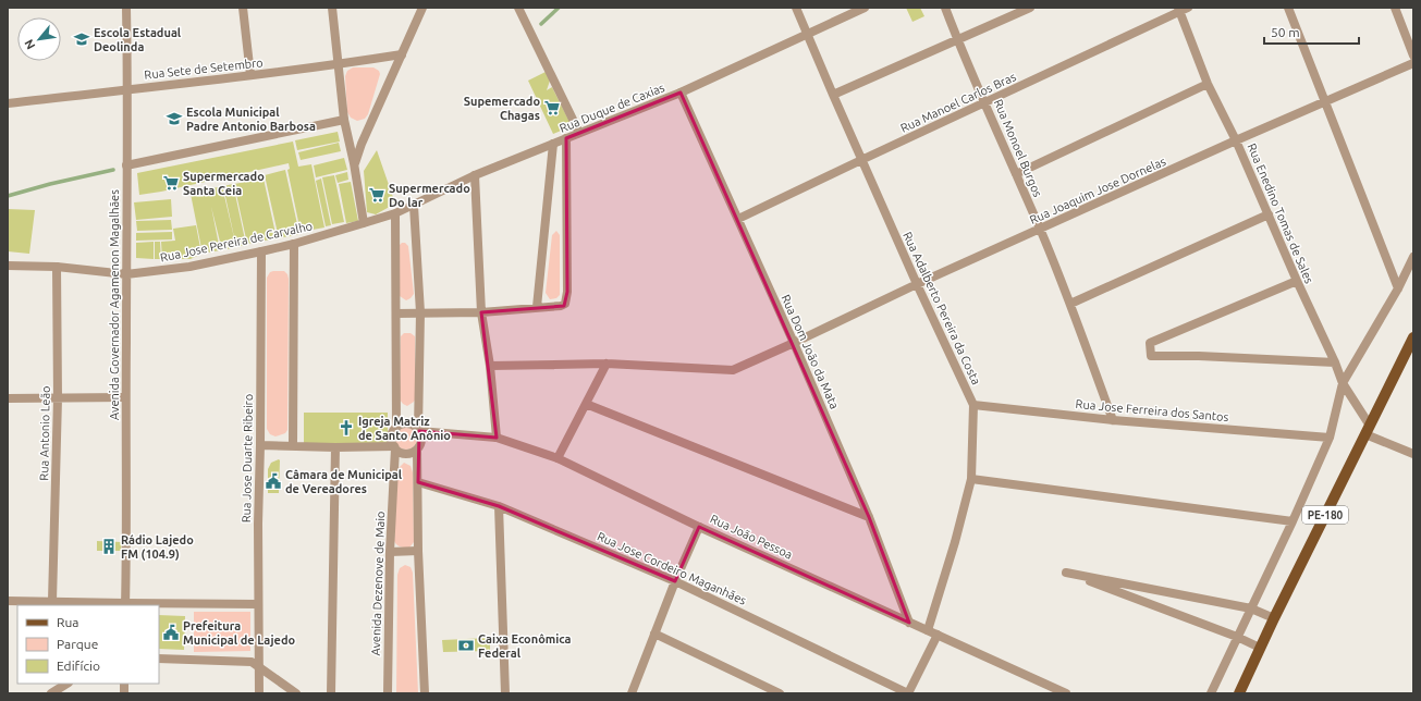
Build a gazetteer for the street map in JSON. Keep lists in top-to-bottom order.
{
  "streets": {
    "main road": ["PE-180"],
    "street": [
      "Rua Sete de Setembro",
      "Rua Manoel Carlos Bras",
      "Rua Duque de Caxias",
      "Rua Monoel Burgos",
      "Rua Joaquim Jose Dornelas",
      "Rua Enedino Tomas de Sales",
      "Rua Jose Pereira de Carvalho",
      "Avenida Governador Agamenon Magalhães",
      "Rua Adalberto Pereira da Costa",
      "Rua Dom João da Mata",
      "Rua Jose Ferreira dos Santos",
      "Rua Antonio Leão",
      "Rua Jose Duarte Ribeiro",
      "Rua João Pessoa",
      "Rua Jose Cordeiro Maganhães",
      "Avenida Dezenove de Maio"
    ]
  },
  "crossings": [
    ["Rua Sete de Setembro", "Avenida Governador Agamenon Magalhães"],
    ["Rua Manoel Carlos Bras", "Rua Monoel Burgos"],
    ["Rua Manoel Carlos Bras", "Rua Enedino Tomas de Sales"],
    ["Rua Manoel Carlos Bras", "Rua Adalberto Pereira da Costa"],
    ["Rua Manoel Carlos Bras", "Rua Dom João da Mata"],
    ["Rua Duque de Caxias", "Rua Jose Pereira de Carvalho"],
    ["Rua Duque de Caxias", "Rua Adalberto Pereira da Costa"],
    ["Rua Duque de Caxias", "Rua Dom João da Mata"],
    ["Rua Monoel Burgos", "Rua Joaquim Jose Dornelas"],
    ["Rua Monoel Burgos", "Rua Jose Ferreira dos Santos"],
    ["Rua Joaquim Jose Dornelas", "Rua Enedino Tomas de Sales"],
    ["Rua Joaquim Jose Dornelas", "Rua Adalberto Pereira da Costa"],
    ["Rua Joaquim Jose Dornelas", "Rua Dom João da Mata"],
    ["Rua Enedino Tomas de Sales", "PE-180"],
    ["Rua Jose Pereira de Carvalho", "Avenida Governador Agamenon Magalhães"],
    ["Rua Jose Pereira de Carvalho", "Rua Antonio Leão"],
    ["Rua Jose Pereira de Carvalho", "Rua Jose Duarte Ribeiro"],
    ["Rua Adalberto Pereira da Costa", "Rua Jose Ferreira dos Santos"],
    ["Rua Adalberto Pereira da Costa", "Rua João Pessoa"],
    ["Rua Dom João da Mata", "Rua João Pessoa"],
    ["Rua João Pessoa", "Avenida Dezenove de Maio"]
  ],
  "places": {
    "school or university": ["Escola Estadual Deolinda", "Escola Municipal Padre Antonio Barbosa"],
    "supermarket": ["Supemercado Chagas", "Supermercado Santa Ceia", "Supermercado Do lar"],
    "church": ["Igreja Matriz de Santo Anônio"],
    "public building": ["Câmara de Municipal de Vereadores", "Prefeitura Municipal de Lajedo"],
    "building": ["Rádio Lajedo FM (104.9)"],
    "bank": ["Caixa Econômica Federal"]
  },
  "legend": ["Rua", "Parque", "Edifício"],
  "scale_bar": "50 m",
  "north": "bottom left"
}
